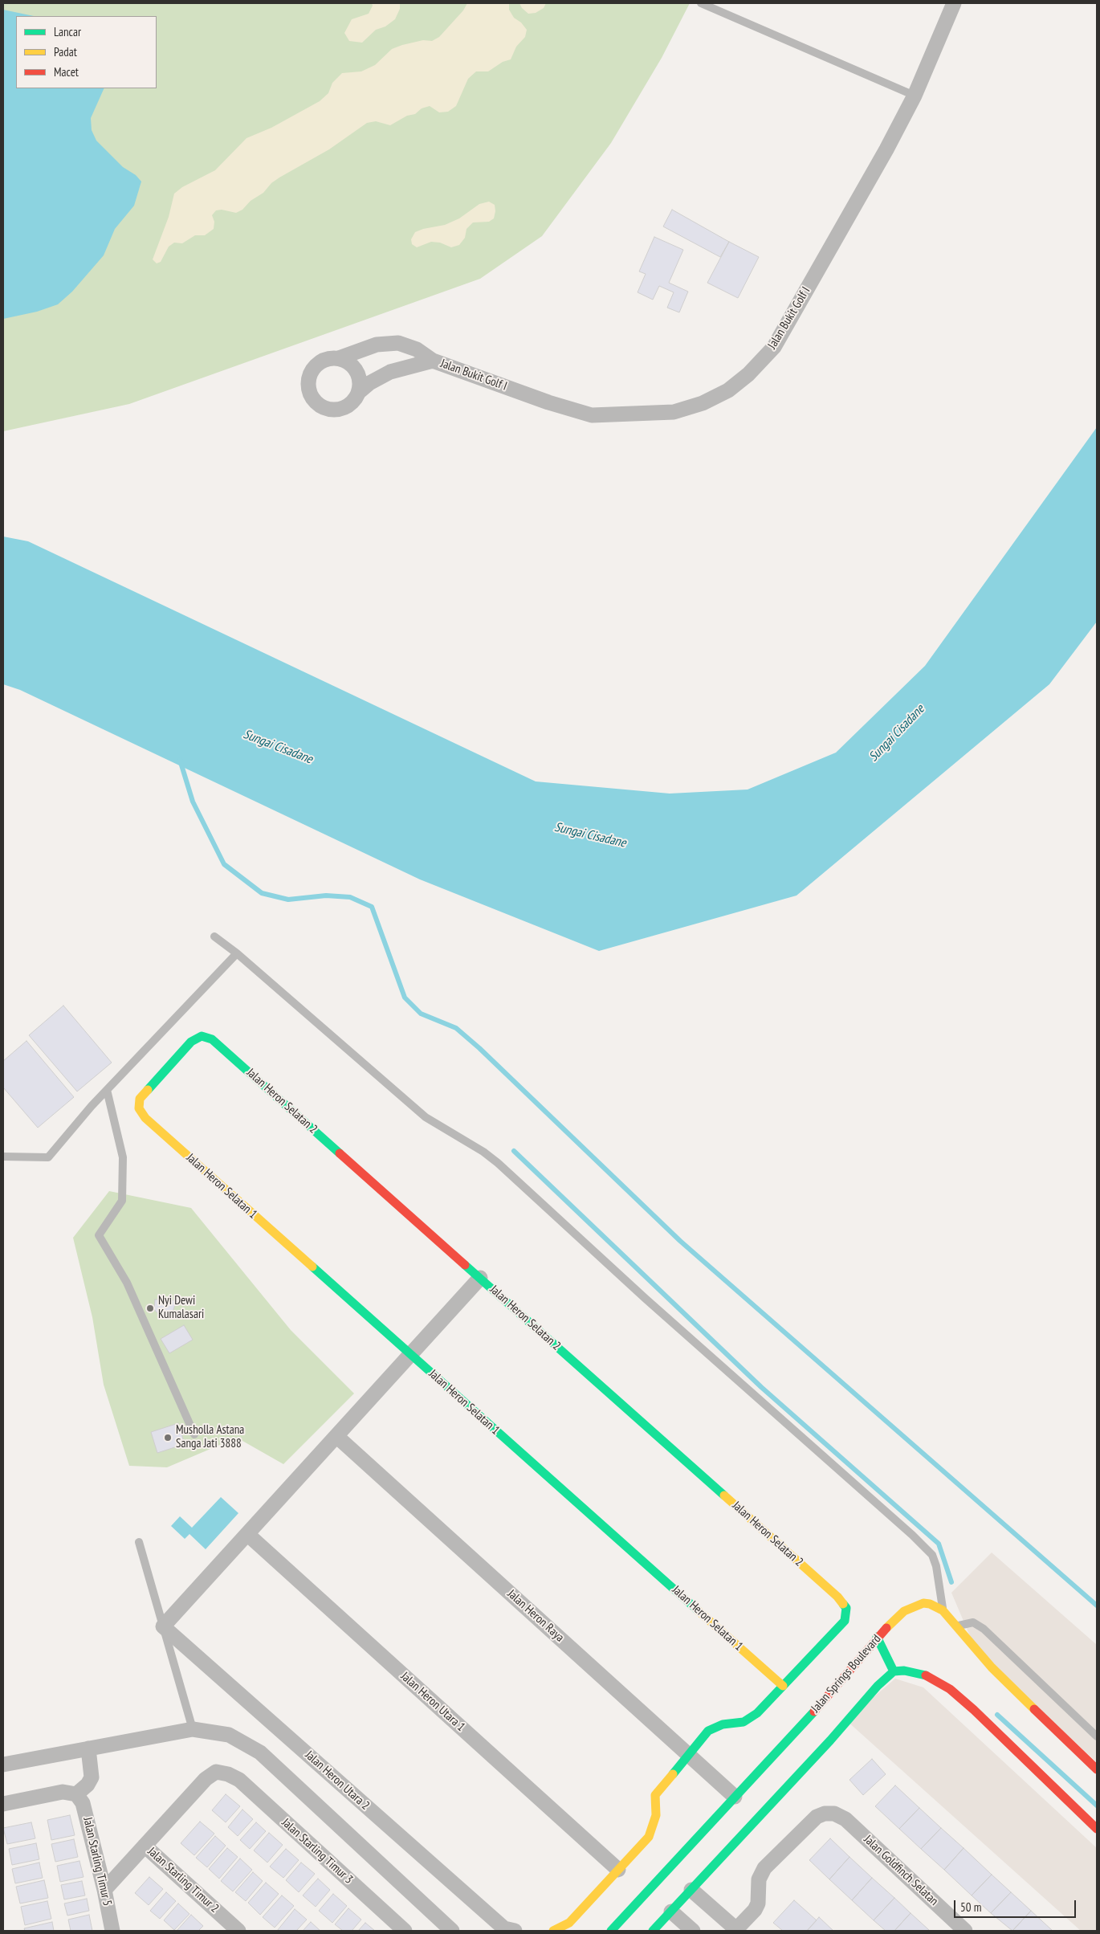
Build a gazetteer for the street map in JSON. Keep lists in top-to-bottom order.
{
  "streets": {
    "street": [
      "Jalan Bukit Golf I",
      "Jalan Heron Selatan 2",
      "Jalan Heron Selatan 1",
      "Jalan Heron Raya",
      "Jalan Springs Boulevard",
      "Jalan Heron Utara 1",
      "Jalan Heron Utara 2",
      "Jalan Starling Timur 3",
      "Jalan Starling Timur 5",
      "Jalan Goldfinch Selatan",
      "Jalan Starling Timur 2"
    ]
  },
  "crossings": [
    ["Jalan Heron Selatan 2", "Jalan Heron Selatan 1"],
    ["Jalan Heron Selatan 2", "Jalan Heron Raya"],
    ["Jalan Heron Selatan 2", "Jalan Heron Utara 1"],
    ["Jalan Heron Raya", "Jalan Springs Boulevard"],
    ["Jalan Starling Timur 3", "Jalan Starling Timur 2"]
  ],
  "water": ["Sungai Cisadane"],
  "places": ["Nyi Dewi Kumalasari", "Musholla Astana Sanga Jati 3888"],
  "legend": ["Lancar", "Padat", "Macet"],
  "scale_bar": "50 m"
}
